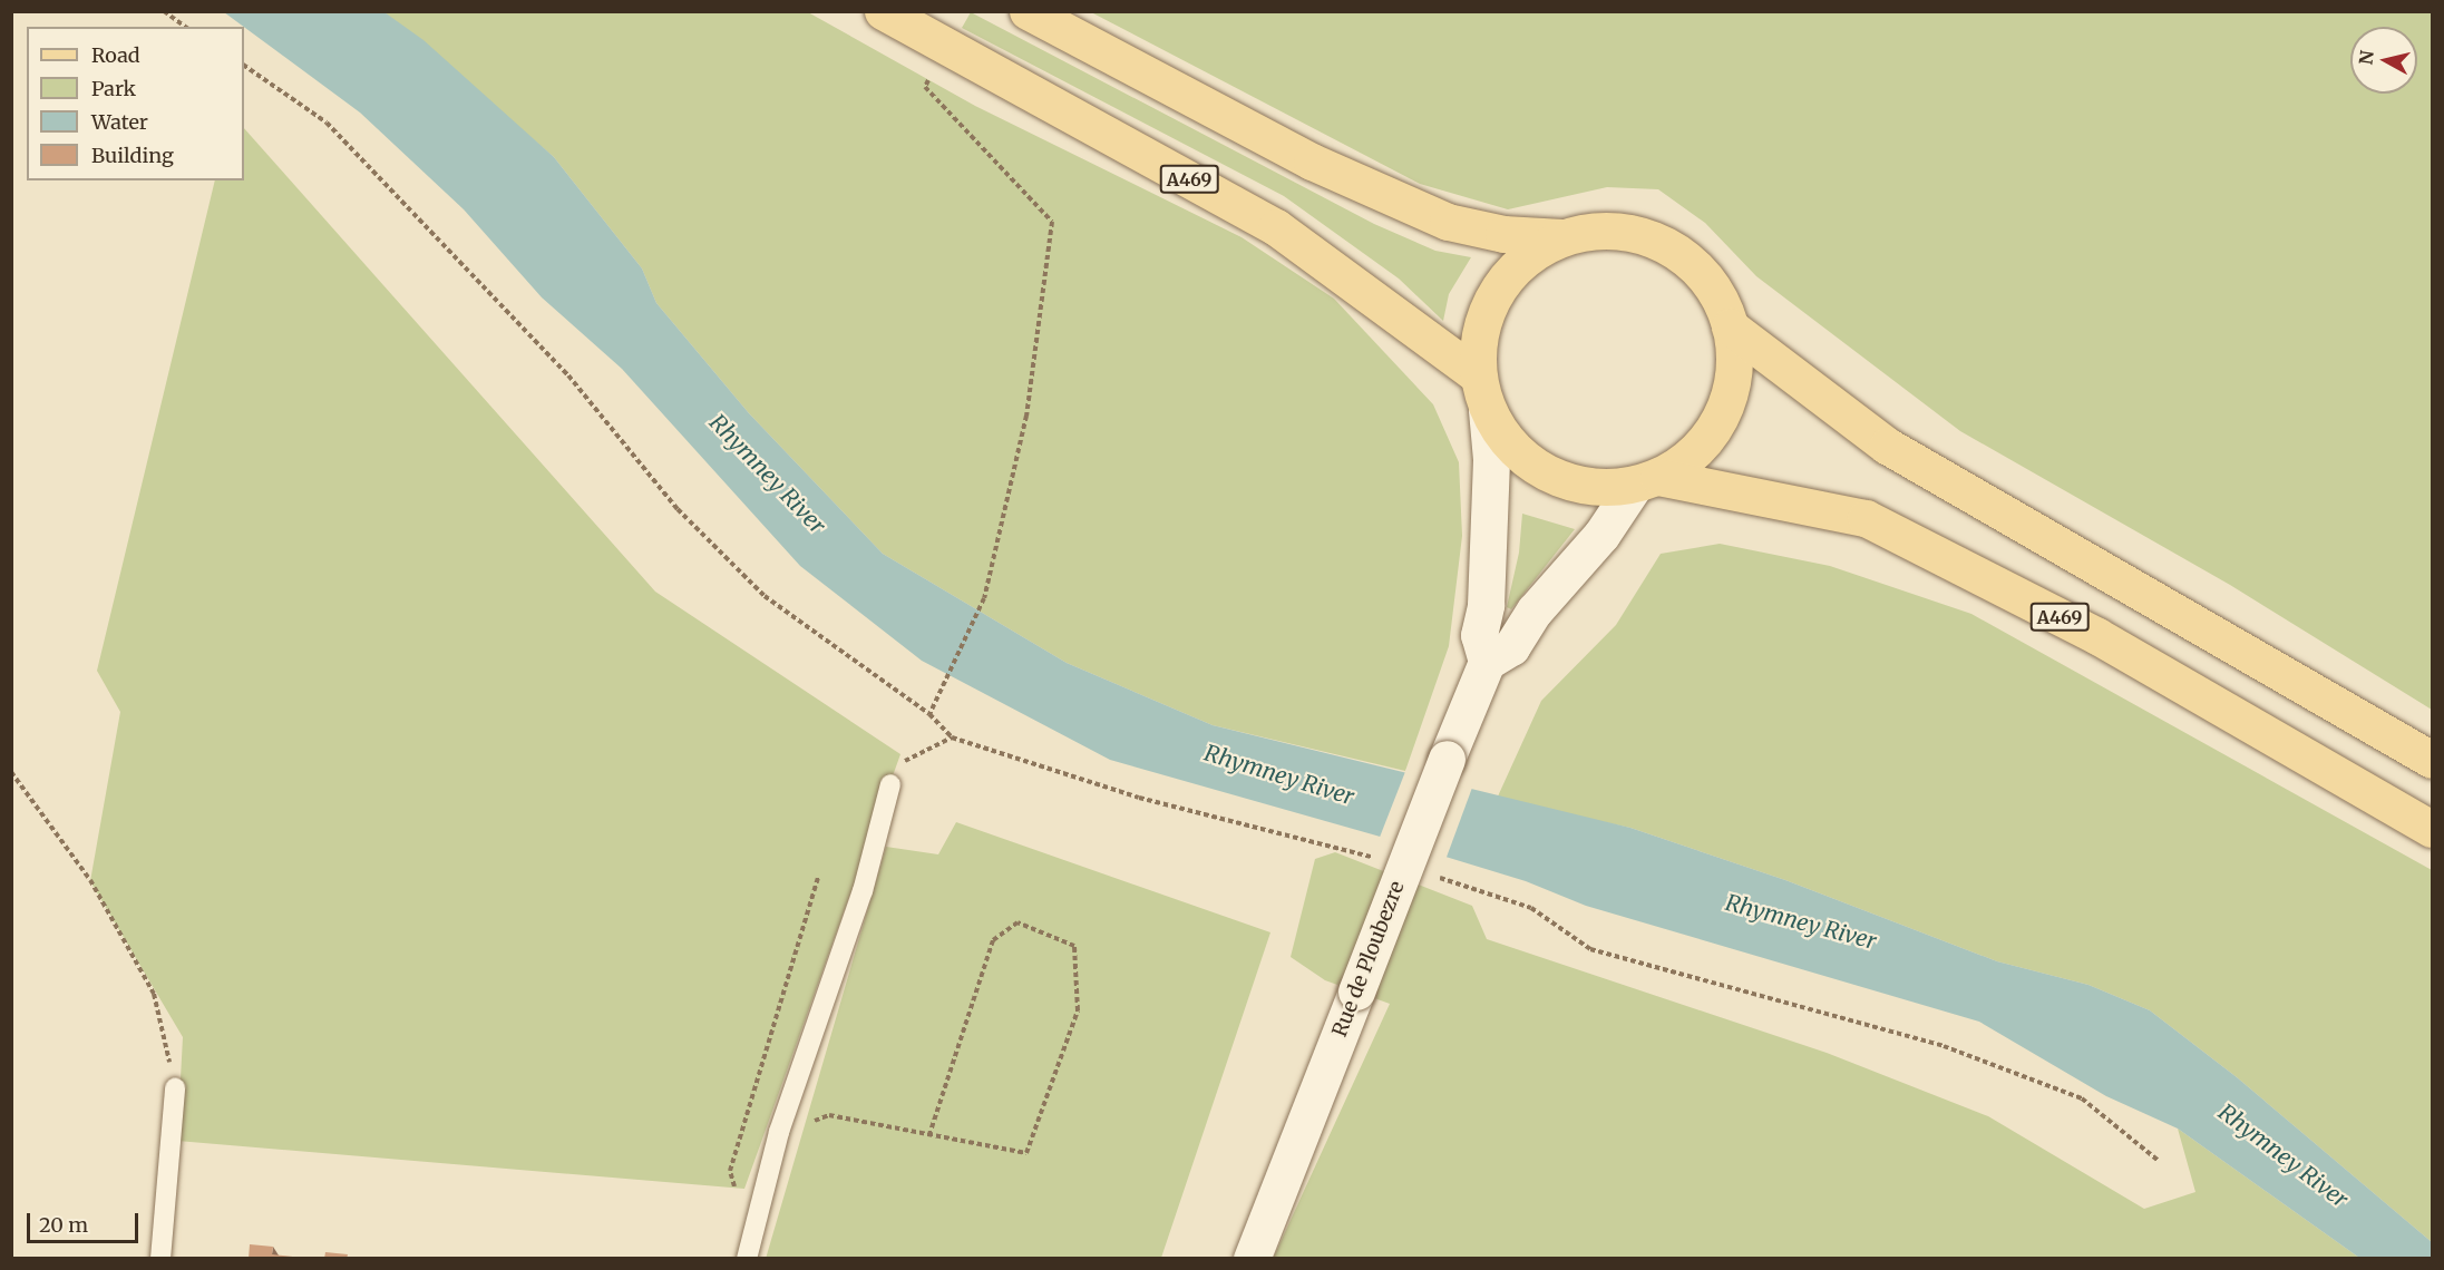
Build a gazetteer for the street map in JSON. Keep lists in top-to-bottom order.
{
  "streets": {
    "main road": ["A469"],
    "street": ["Rue de Ploubezre"]
  },
  "water": ["Rhymney River"],
  "legend": [
    "Road",
    "Park",
    "Water",
    "Building"
  ],
  "scale_bar": "20 m",
  "north": "left"
}
